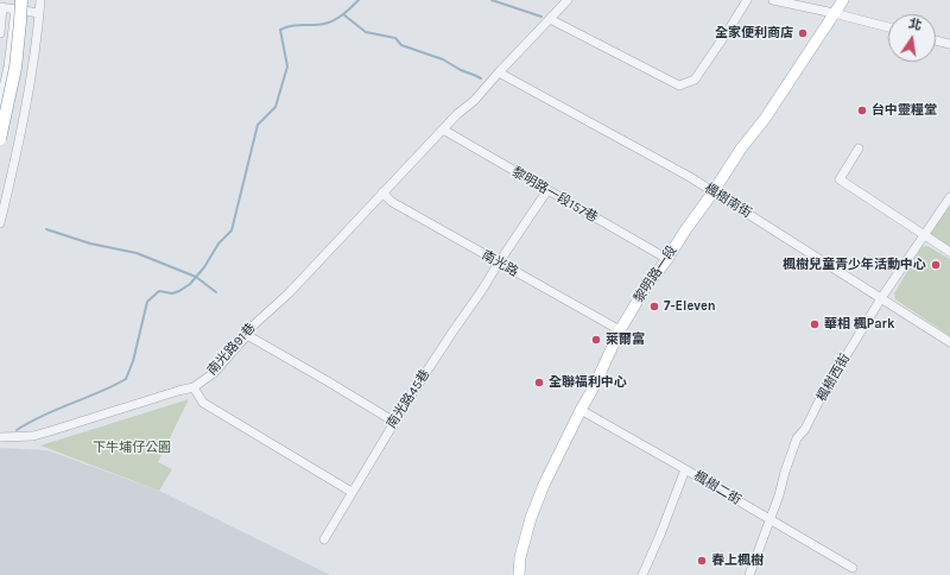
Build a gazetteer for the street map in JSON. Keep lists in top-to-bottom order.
{
  "streets": {
    "main road": ["黎明路一段"],
    "street": [
      "黎明路一段157巷",
      "楓樹南街",
      "南光路",
      "南光路91巷",
      "楓樹西街",
      "南光路45巷",
      "楓樹二街"
    ]
  },
  "crossings": [
    ["黎明路一段157巷", "黎明路一段"],
    ["黎明路一段157巷", "南光路91巷"],
    ["黎明路一段157巷", "南光路45巷"],
    ["楓樹南街", "黎明路一段"],
    ["楓樹南街", "南光路91巷"],
    ["楓樹南街", "楓樹西街"],
    ["南光路", "黎明路一段"],
    ["南光路", "南光路91巷"],
    ["南光路", "南光路45巷"],
    ["黎明路一段", "楓樹二街"],
    ["楓樹西街", "楓樹二街"]
  ],
  "parks": ["下牛埔仔公園"],
  "places": [
    "全家便利商店",
    "台中靈糧堂",
    "楓樹兒童青少年活動中心",
    "7-Eleven",
    "華相 楓Park",
    "萊爾富",
    "全聯福利中心",
    "春上楓樹"
  ],
  "north": "top"
}
